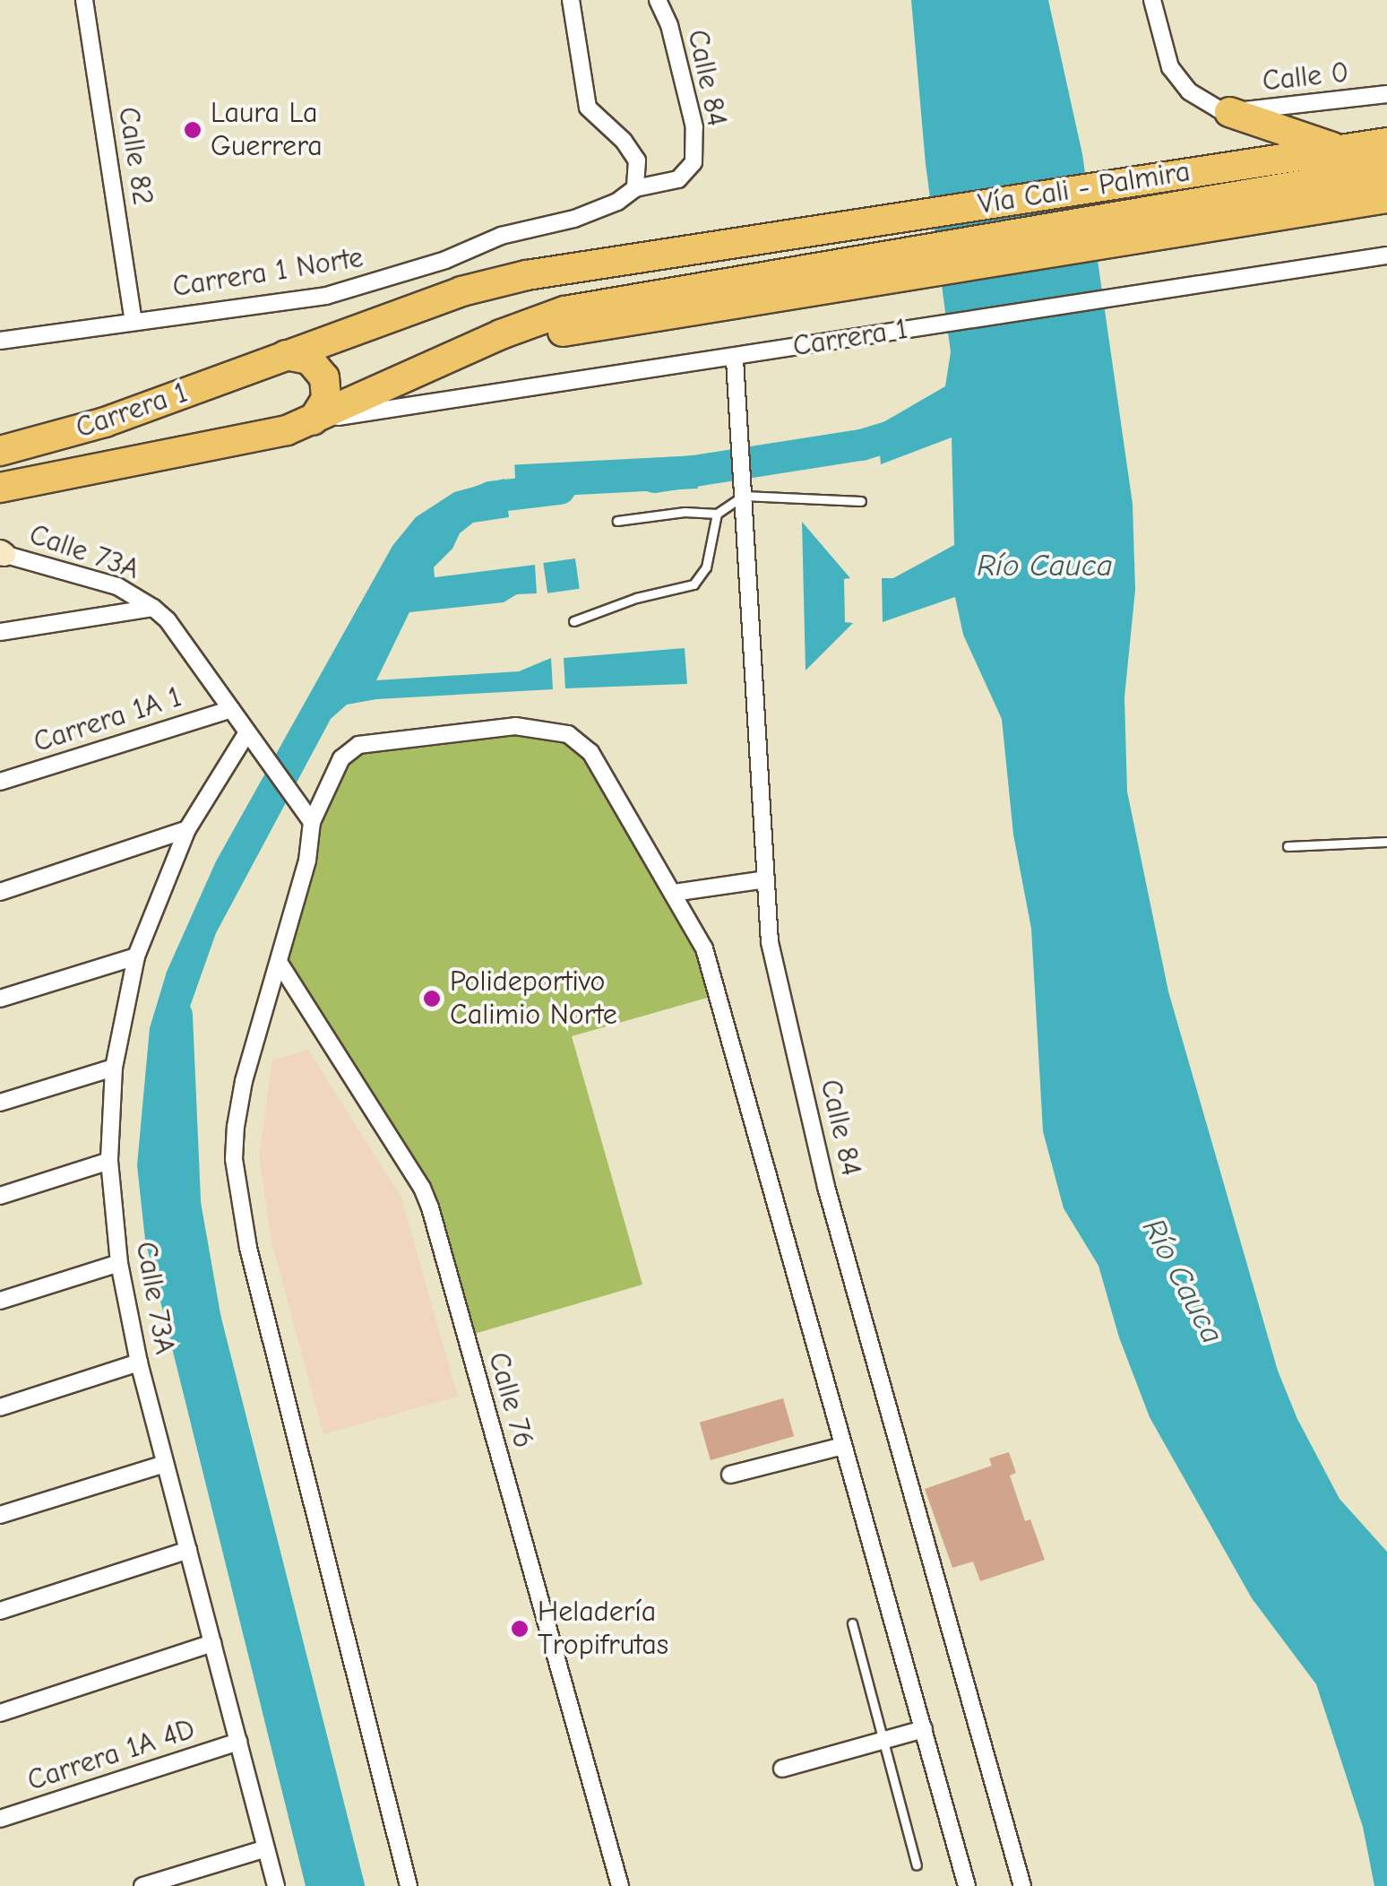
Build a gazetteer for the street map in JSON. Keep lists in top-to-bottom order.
{
  "streets": {
    "highway": ["Vía Cali - Palmira", "Carrera 1"],
    "street": [
      "Calle 0",
      "Calle 84",
      "Calle 82",
      "Carrera 1 Norte",
      "Calle 73A",
      "Carrera 1A 1",
      "Calle 76",
      "Carrera 1A 4D"
    ]
  },
  "crossings": [
    ["Calle 84", "Carrera 1 Norte"],
    ["Calle 84", "Carrera 1"],
    ["Calle 82", "Carrera 1 Norte"],
    ["Vía Cali - Palmira", "Carrera 1"],
    ["Calle 73A", "Carrera 1A 1"],
    ["Calle 73A", "Carrera 1A 4D"]
  ],
  "water": ["Río Cauca"],
  "places": ["Laura La Guerrera", "Polideportivo Calimio Norte", "Heladería Tropifrutas"]
}
